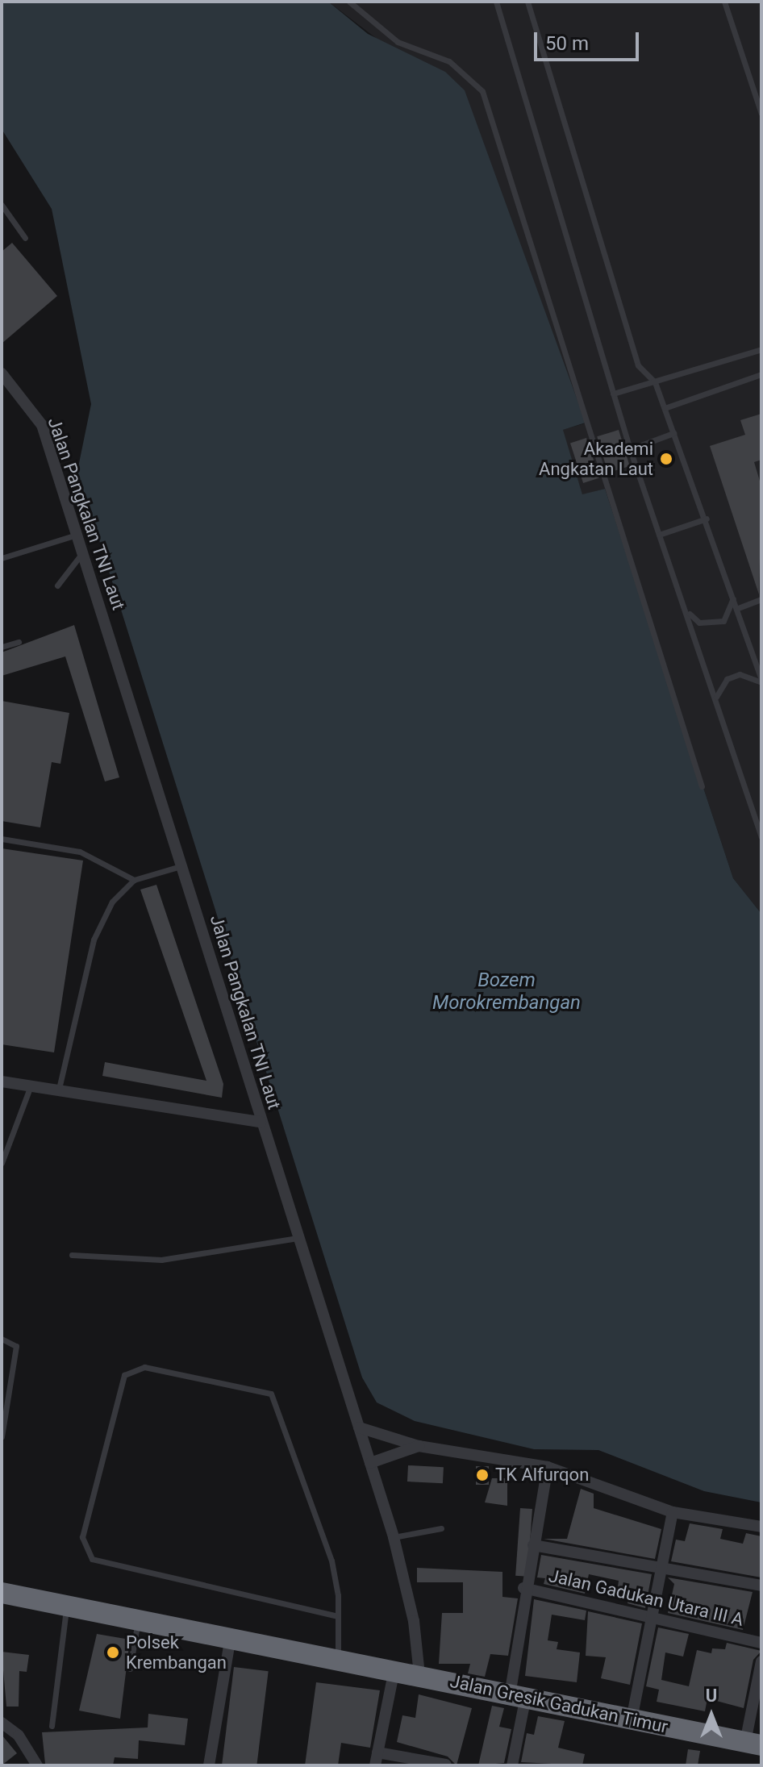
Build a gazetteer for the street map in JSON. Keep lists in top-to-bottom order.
{
  "streets": {
    "highway": ["Jalan Gresik Gadukan Timur"],
    "street": ["Jalan Pangkalan TNI Laut", "Jalan Gadukan Utara III A"]
  },
  "crossings": [
    ["Jalan Pangkalan TNI Laut", "Jalan Gresik Gadukan Timur"]
  ],
  "water": ["Bozem Morokrembangan"],
  "places": ["Akademi Angkatan Laut", "TK Alfurqon", "Polsek Krembangan"],
  "scale_bar": "50 m",
  "north": "top"
}
